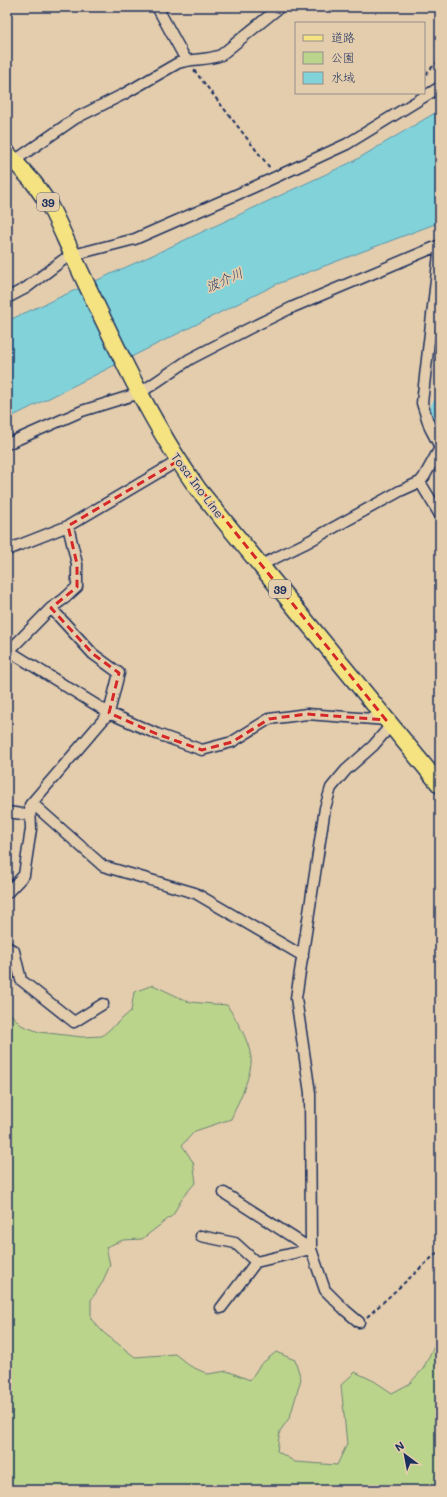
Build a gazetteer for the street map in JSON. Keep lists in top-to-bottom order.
{
  "streets": {
    "main road": ["39", "Tosa Ino Line"]
  },
  "water": ["波介川"],
  "legend": ["道路", "公園", "水域"],
  "north": "top left"
}
